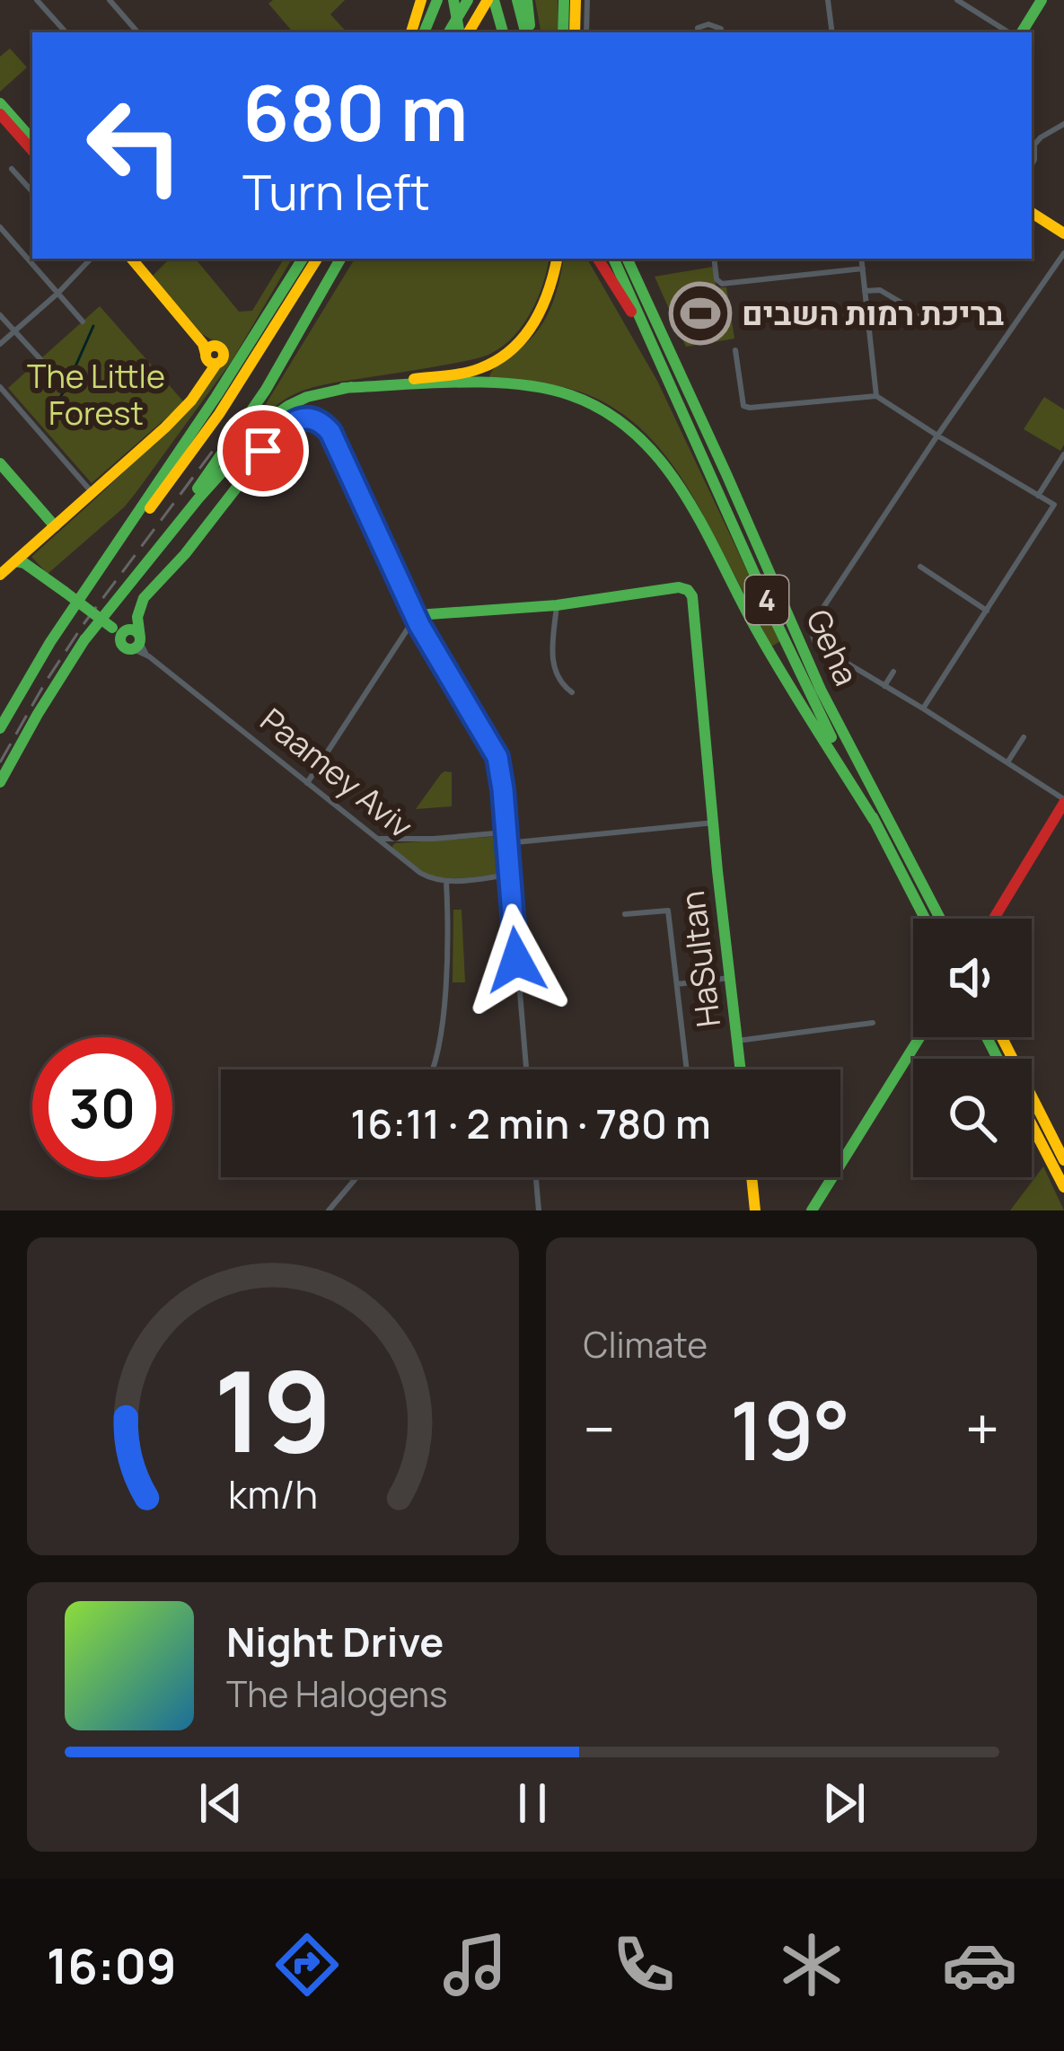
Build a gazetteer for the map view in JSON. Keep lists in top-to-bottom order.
{
  "streets": {
    "main road": ["4", "Geha", "HaSultan"],
    "street": ["Paamey Aviv"]
  },
  "parks": ["The Little Forest"],
  "places": {
    "sports": ["בריכת רמות השבים"]
  },
  "page": {
    "turn": ["680 m", "Turn left"],
    "limit": "30",
    "trip": "16:11 · 2 min · 780 m",
    "tile": "Climate",
    "heat": ["−", "19°", "+"],
    "song": ["Night Drive", "The Halogens"],
    "tabs": "16:09",
    "gauge": ["19", "km/h"]
  }
}
